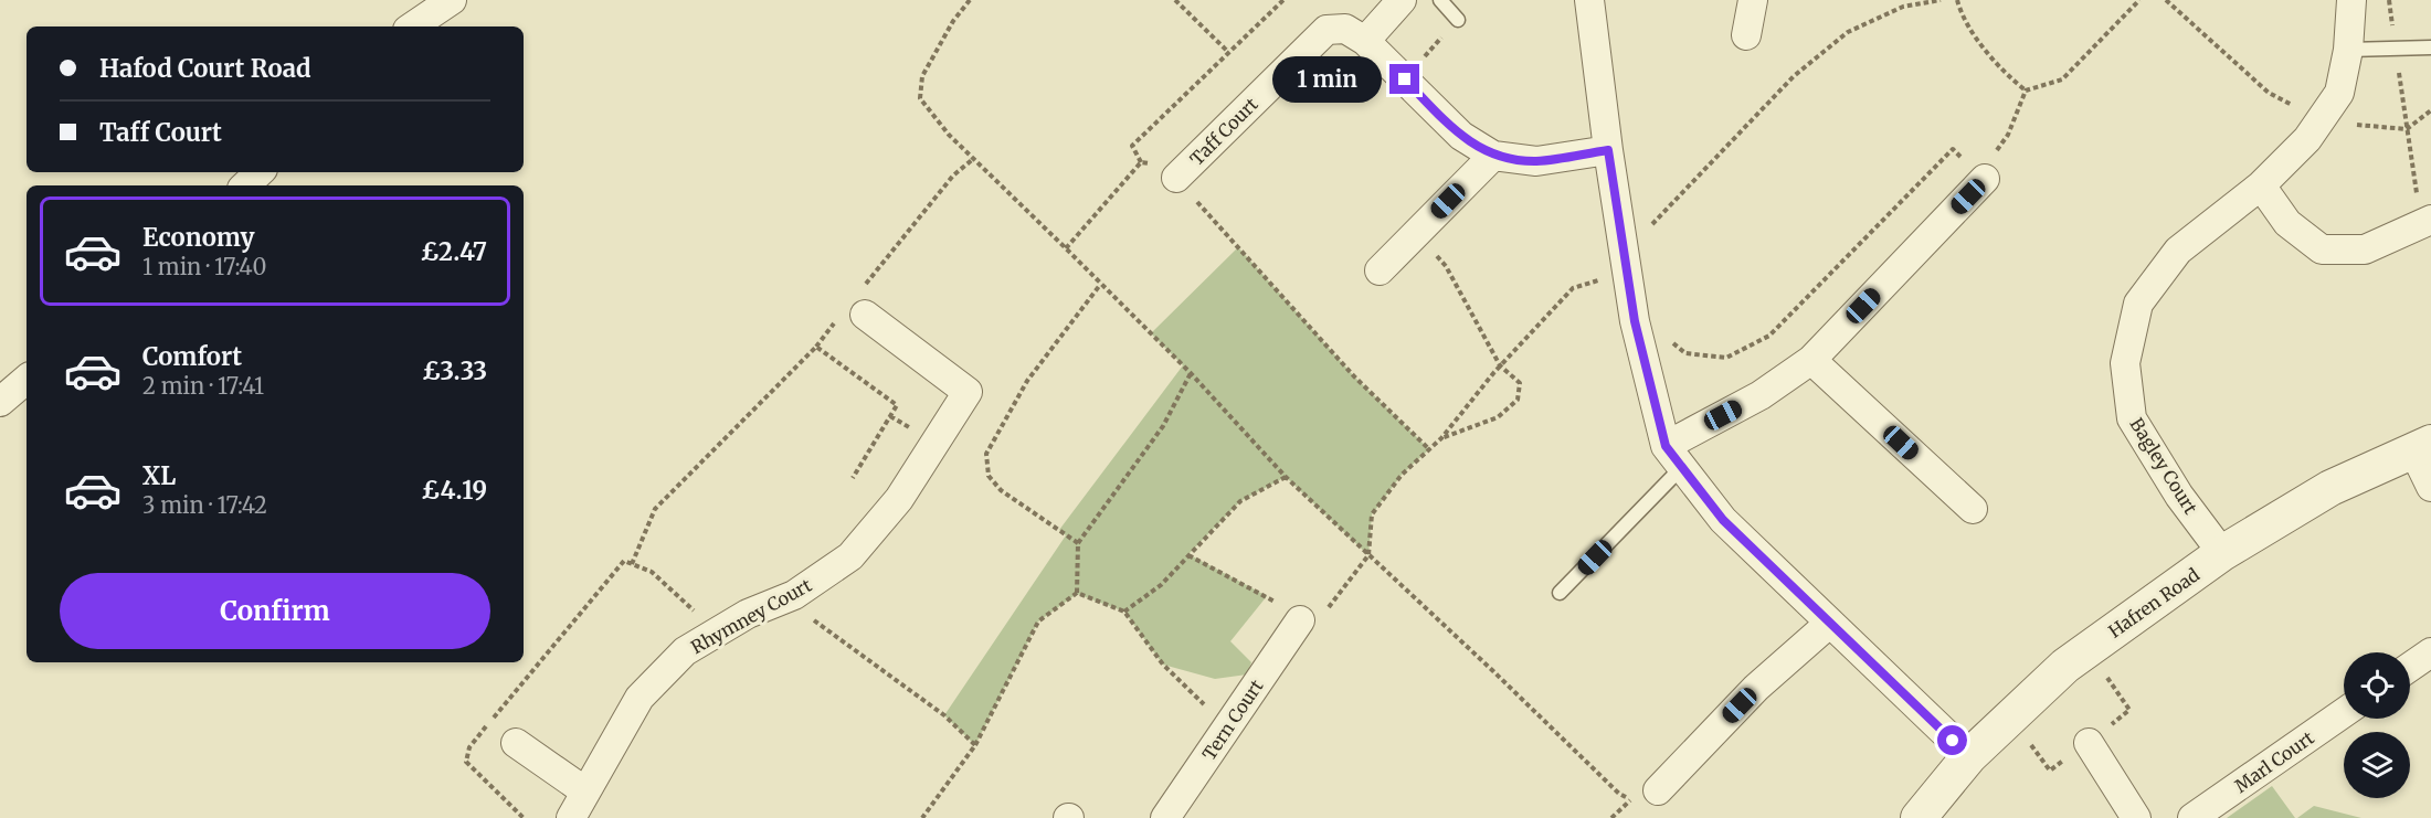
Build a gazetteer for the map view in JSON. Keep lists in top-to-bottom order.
{
  "streets": {
    "street": [
      "Taff Court",
      "Bagley Court",
      "Hafren Road",
      "Rhymney Court",
      "Tern Court",
      "Marl Court"
    ]
  },
  "crossings": [
    ["Bagley Court", "Hafren Road"]
  ],
  "page": {
    "banner": ["Hafod Court Road", "Taff Court"],
    "bubble": "1 min",
    "list": [
      {
        "name": "Economy",
        "note": "1 min · 17:40",
        "value": "£2.47"
      },
      {
        "name": "Comfort",
        "note": "2 min · 17:41",
        "value": "£3.33"
      },
      {
        "name": "XL",
        "note": "3 min · 17:42",
        "value": "£4.19"
      }
    ],
    "buttons": "Confirm"
  }
}
